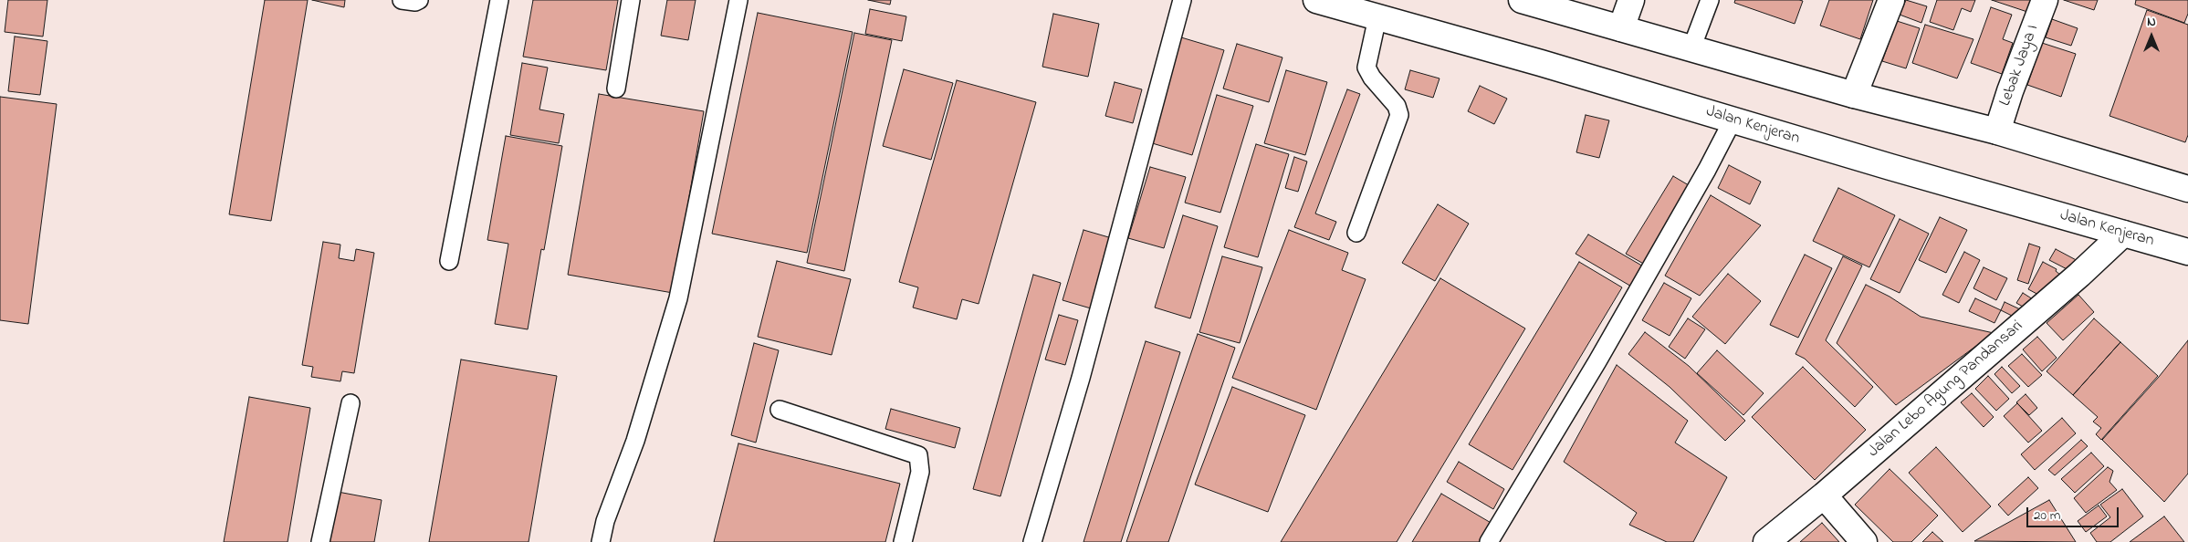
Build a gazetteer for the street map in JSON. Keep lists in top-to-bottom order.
{
  "streets": {
    "main road": ["Lebak Jaya I", "Jalan Kenjeran", "Jalan Lebo Agung Pandansari"]
  },
  "crossings": [
    ["Jalan Kenjeran", "Jalan Lebo Agung Pandansari"]
  ],
  "scale_bar": "20 m",
  "north": "top"
}
